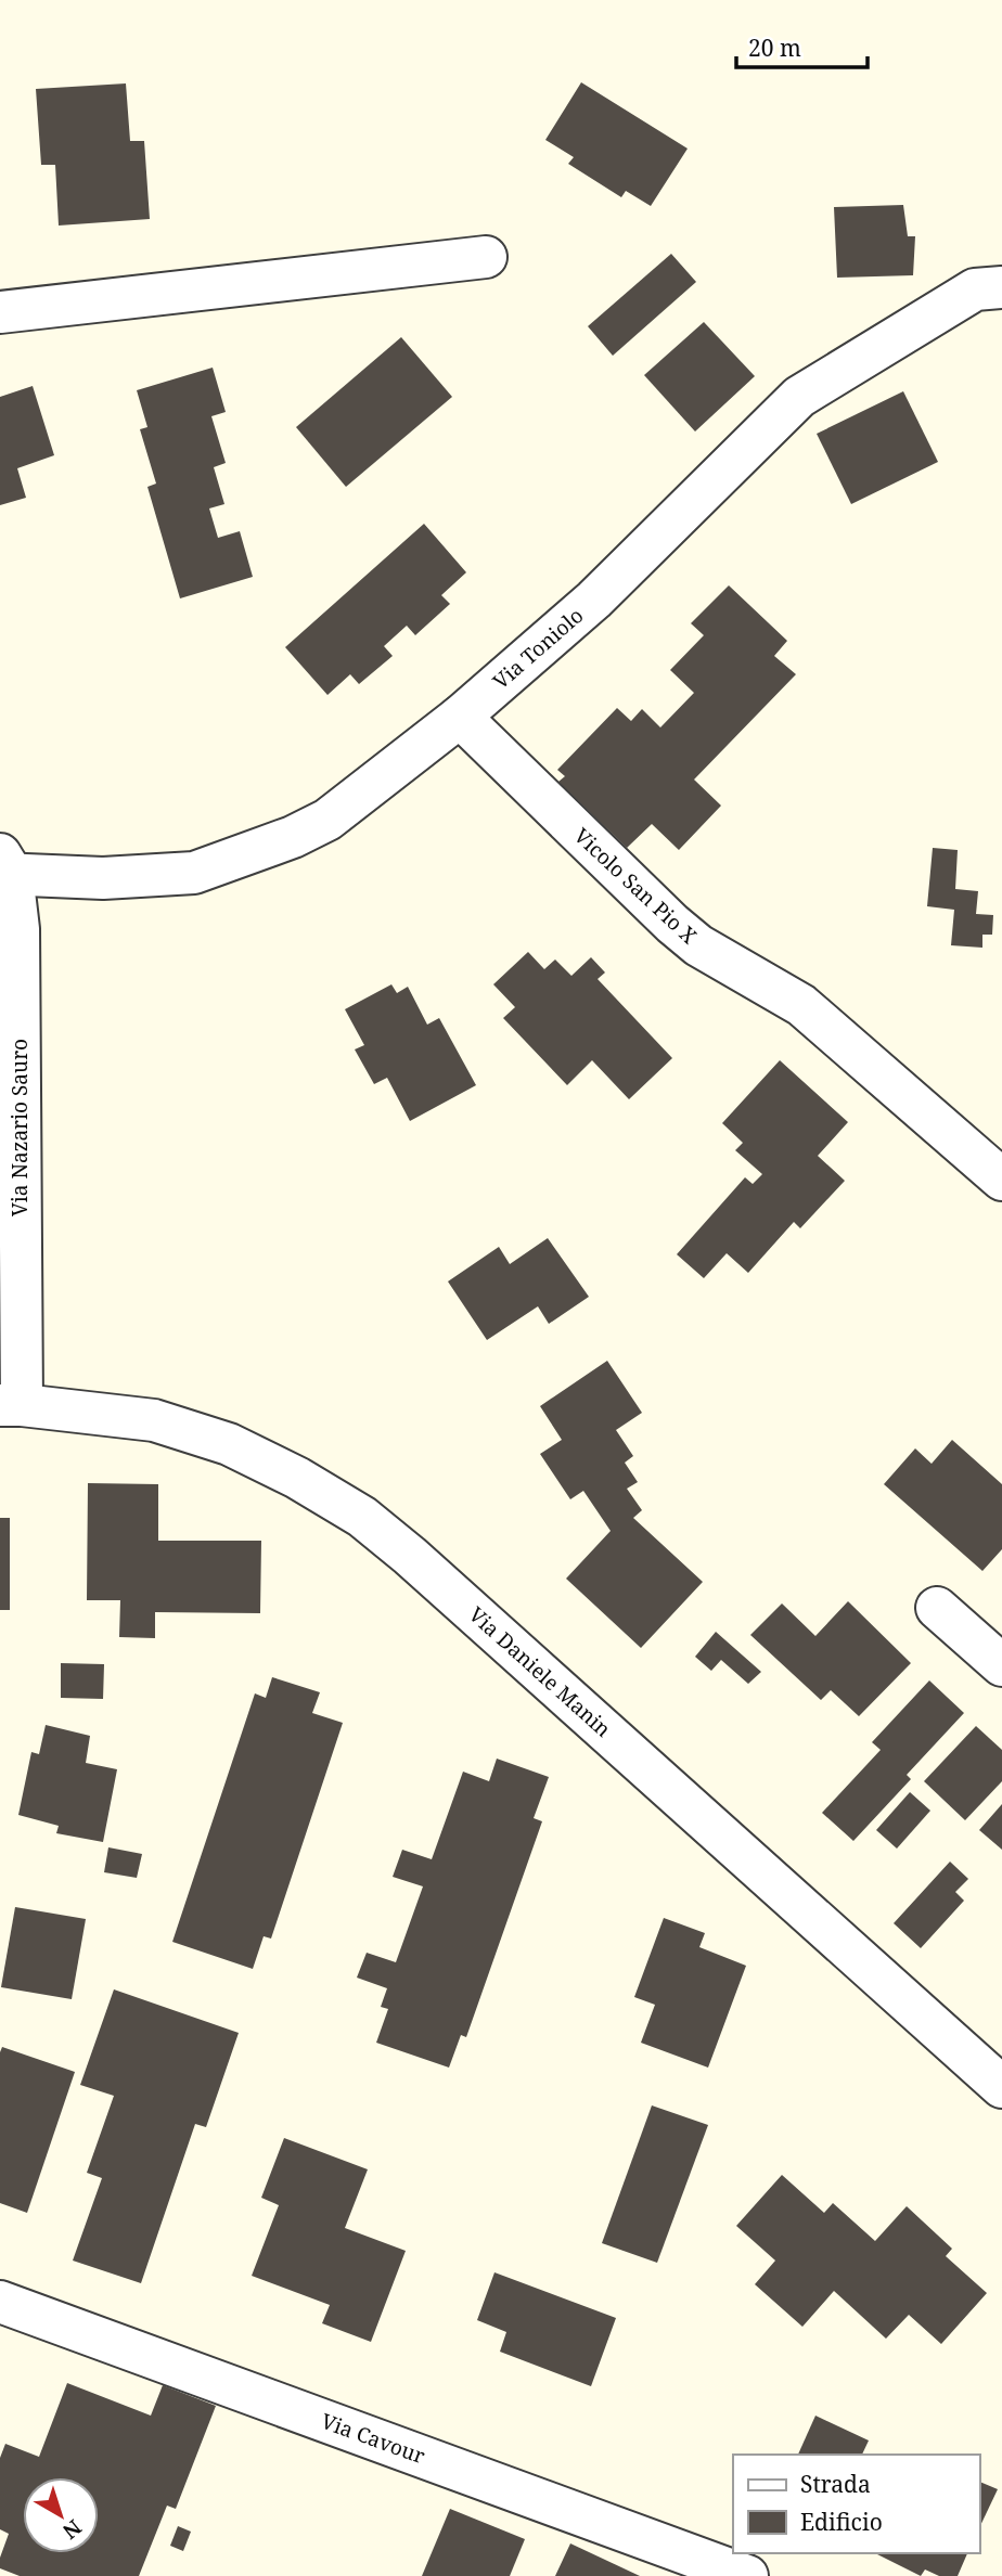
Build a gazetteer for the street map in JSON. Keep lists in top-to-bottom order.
{
  "streets": {
    "street": [
      "Via Toniolo",
      "Vicolo San Pio X",
      "Via Nazario Sauro",
      "Via Daniele Manin",
      "Via Cavour"
    ]
  },
  "crossings": [
    ["Via Toniolo", "Vicolo San Pio X"],
    ["Via Toniolo", "Via Nazario Sauro"],
    ["Via Nazario Sauro", "Via Daniele Manin"]
  ],
  "legend": ["Strada", "Edificio"],
  "scale_bar": "20 m",
  "north": "bottom right"
}
